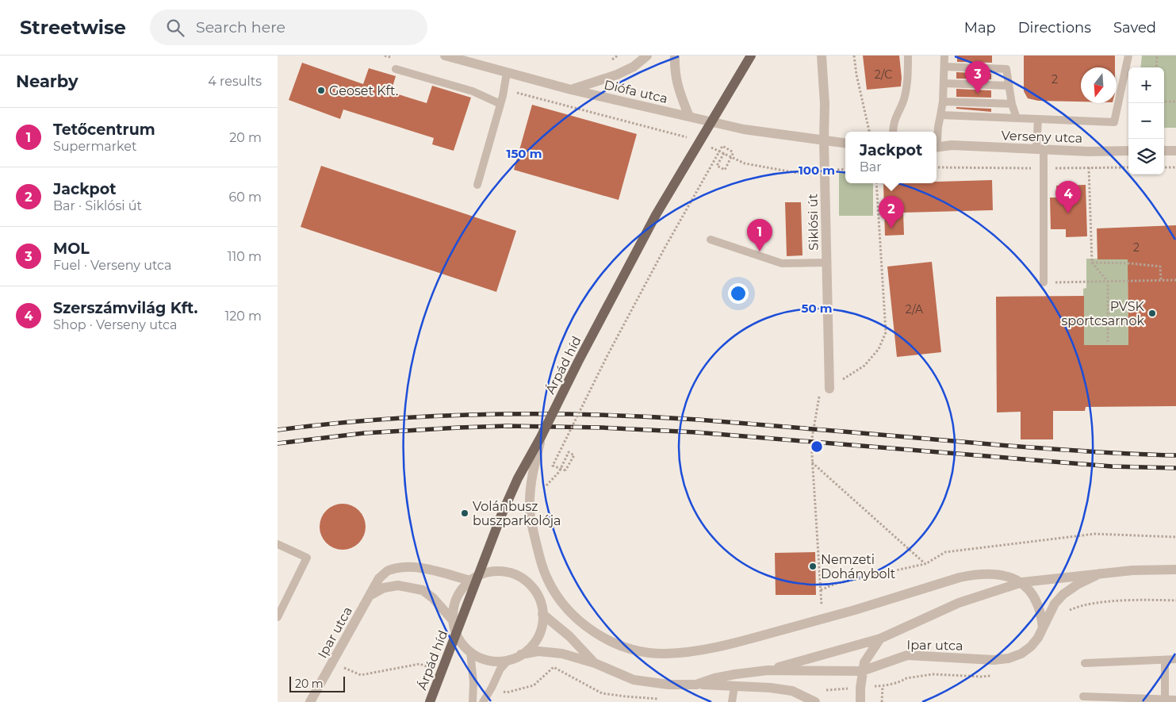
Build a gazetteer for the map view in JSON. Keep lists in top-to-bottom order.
{
  "streets": {
    "main road": ["Árpád híd"],
    "street": [
      "Diófa utca",
      "Verseny utca",
      "Siklósi út",
      "Ipar utca"
    ]
  },
  "crossings": [
    ["Diófa utca", "Siklósi út"]
  ],
  "places": [
    "Geoset Kft.",
    "PVSK sportcsarnok",
    "Volánbusz buszparkolója",
    "Nemzeti Dohánybolt"
  ],
  "house_numbers": [
    "2/C",
    "2",
    "2",
    "2/A"
  ],
  "scale_bar": "20 m",
  "north": "bottom",
  "page": {
    "header": "Streetwise",
    "search": "Search here",
    "nav": ["Map", "Directions", "Saved"],
    "heading": ["Nearby", "4 results"],
    "pins": [
      "3",
      "4",
      "2",
      "1"
    ],
    "map_buttons": ["+", "−"],
    "list": [
      {
        "mark": "1",
        "name": "Tetőcentrum",
        "note": "Supermarket",
        "value": "20 m"
      },
      {
        "mark": "2",
        "name": "Jackpot",
        "note": "Bar · Siklósi út",
        "value": "60 m"
      },
      {
        "mark": "3",
        "name": "MOL",
        "note": "Fuel · Verseny utca",
        "value": "110 m"
      },
      {
        "mark": "4",
        "name": "Szerszámvilág Kft.",
        "note": "Shop · Verseny utca",
        "value": "120 m"
      }
    ],
    "popup": ["Jackpot", "Bar"],
    "scale": "20 m"
  },
  "rings": ["150 m", "100 m", "50 m"]
}
